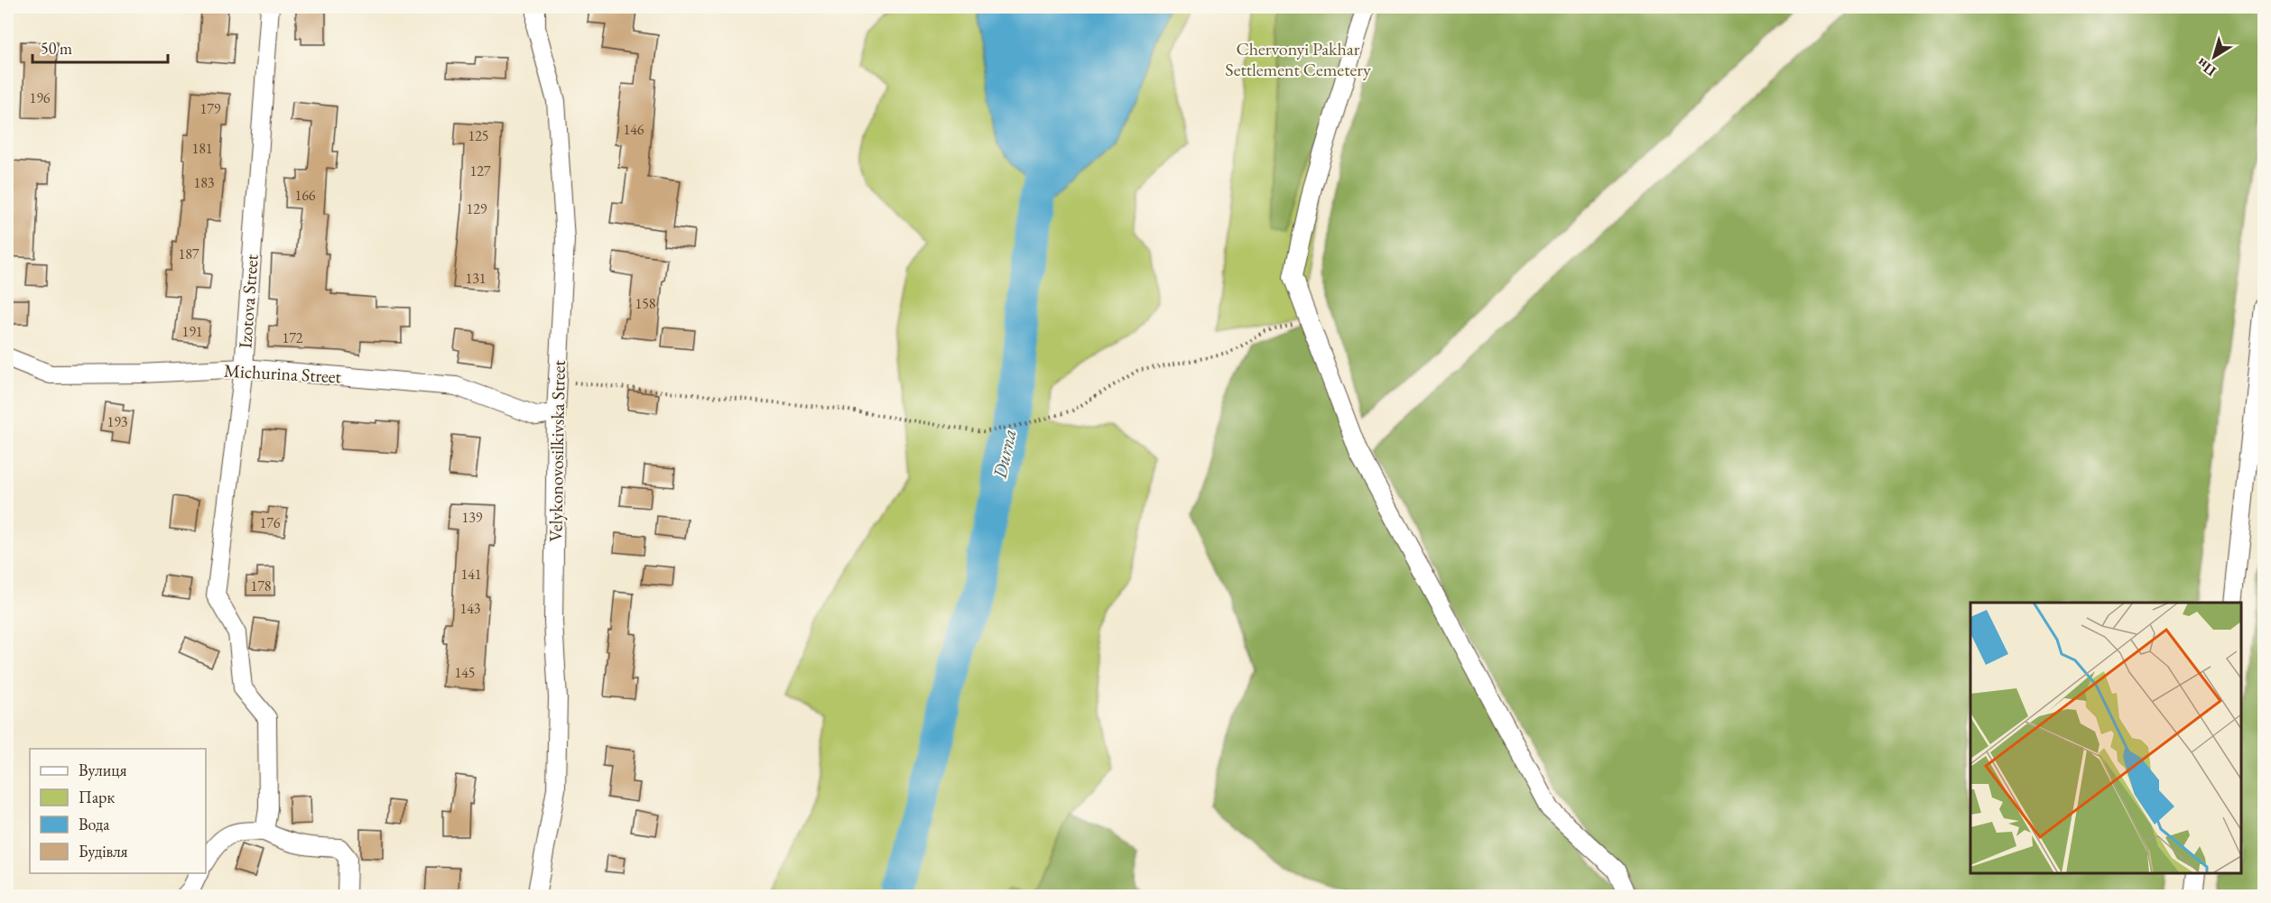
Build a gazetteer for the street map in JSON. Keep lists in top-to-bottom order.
{
  "streets": {
    "street": ["Izotova Street", "Michurina Street", "Velykonovosilkivska Street"]
  },
  "crossings": [
    ["Izotova Street", "Michurina Street"],
    ["Michurina Street", "Velykonovosilkivska Street"]
  ],
  "water": ["Durna"],
  "parks": ["Chervonyi Pakhar Settlement Cemetery"],
  "house_numbers": [
    "196",
    "179",
    "146",
    "125",
    "181",
    "127",
    "183",
    "166",
    "129",
    "187",
    "131",
    "158",
    "191",
    "172",
    "193",
    "139",
    "176",
    "141",
    "178",
    "143",
    "145"
  ],
  "legend": [
    "Вулиця",
    "Парк",
    "Вода",
    "Будівля"
  ],
  "scale_bar": "50 m",
  "north": "bottom left"
}
